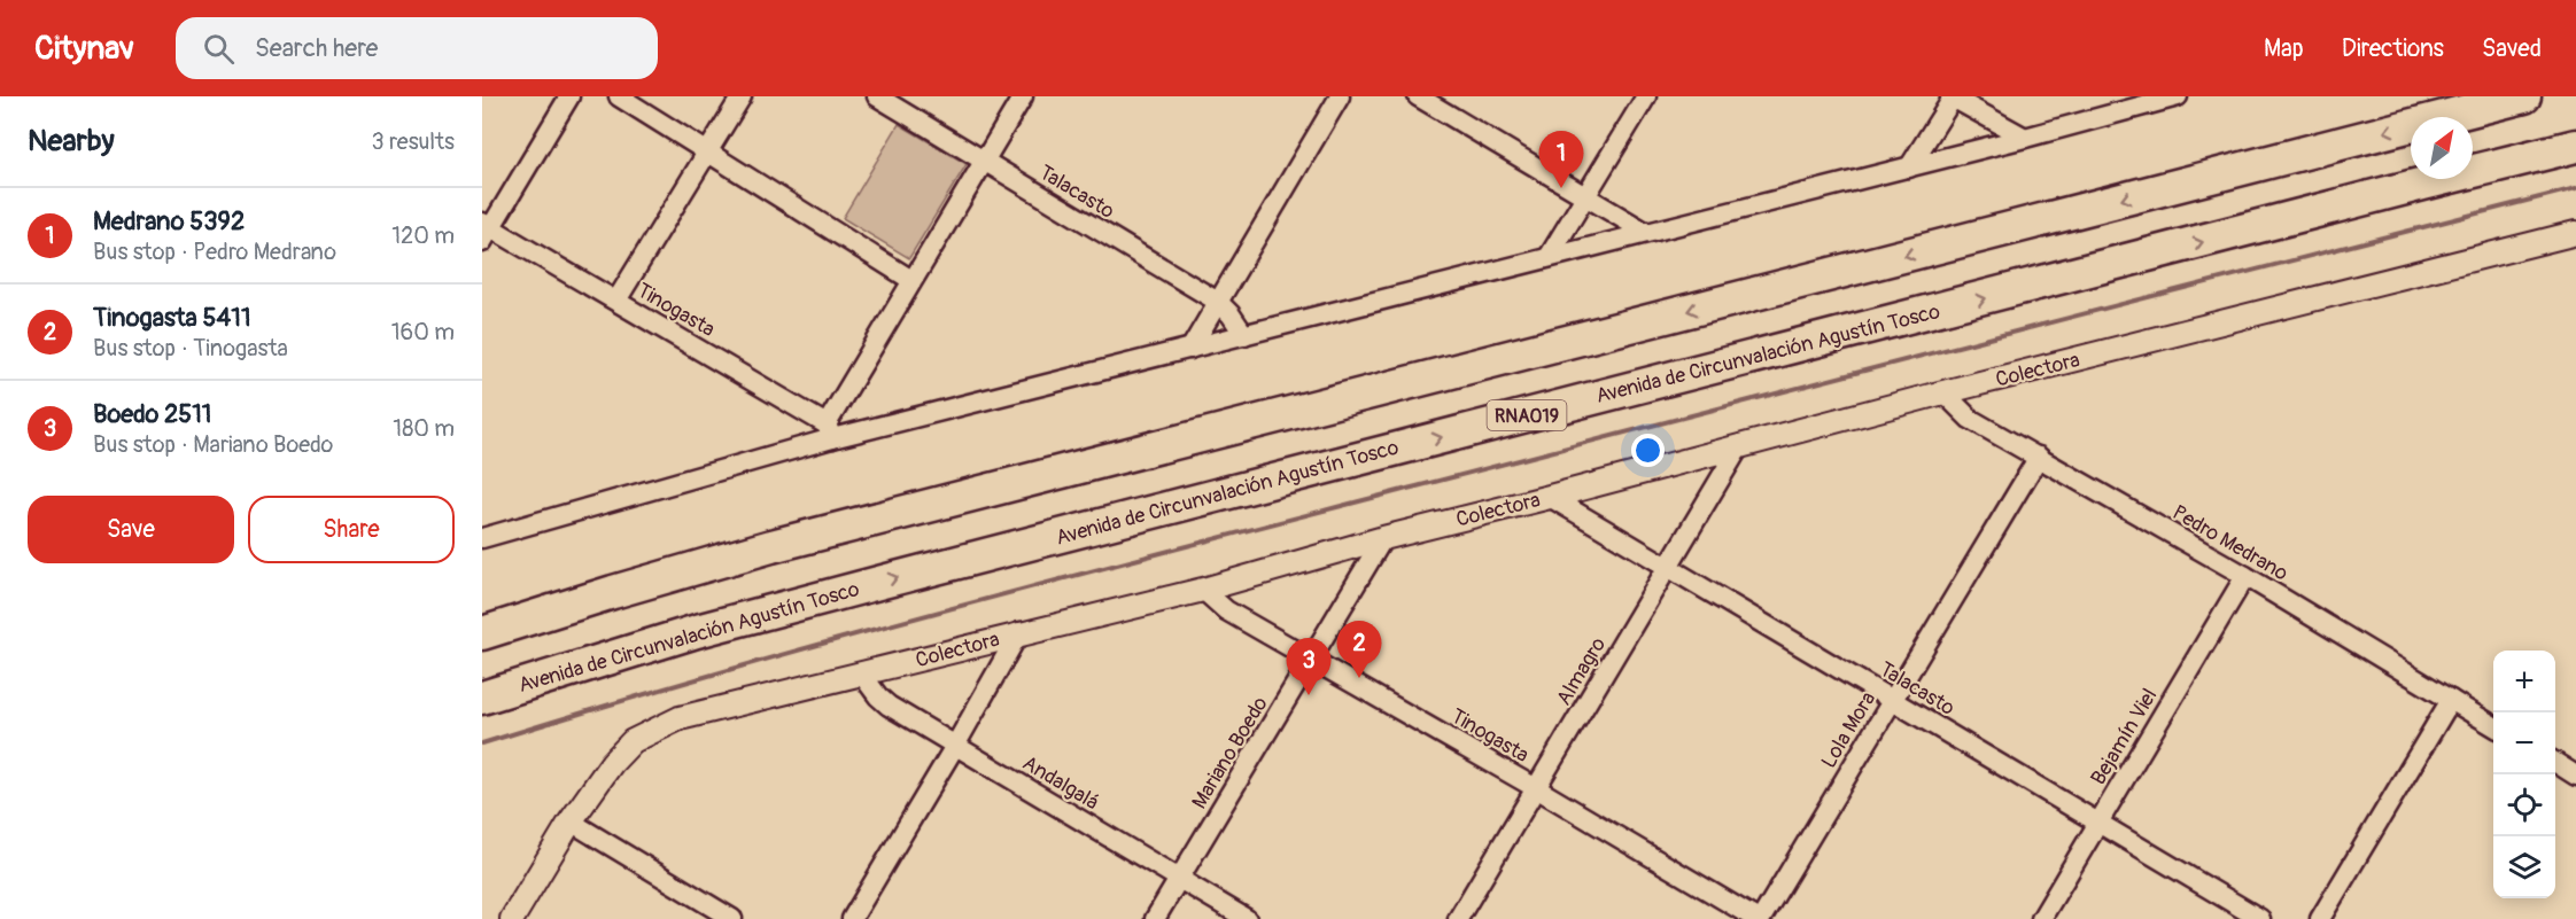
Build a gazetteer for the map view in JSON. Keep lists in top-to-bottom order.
{
  "streets": {
    "highway": ["Avenida de Circunvalación Agustín Tosco", "RNA019"],
    "street": [
      "Talacasto",
      "Tinogasta",
      "Colectora",
      "Pedro Medrano",
      "Almagro",
      "Lola Mora",
      "Bejamín Viel",
      "Mariano Boedo",
      "Andalgalá"
    ]
  },
  "crossings": [
    ["Talacasto", "Colectora"],
    ["Talacasto", "Almagro"],
    ["Talacasto", "Lola Mora"],
    ["Talacasto", "Bejamín Viel"],
    ["Tinogasta", "Colectora"],
    ["Tinogasta", "Almagro"],
    ["Tinogasta", "Lola Mora"],
    ["Tinogasta", "Mariano Boedo"],
    ["Colectora", "Pedro Medrano"],
    ["Colectora", "Almagro"],
    ["Colectora", "Mariano Boedo"],
    ["Colectora", "Andalgalá"],
    ["Pedro Medrano", "Lola Mora"],
    ["Pedro Medrano", "Bejamín Viel"],
    ["Mariano Boedo", "Andalgalá"]
  ],
  "north": "top right",
  "page": {
    "header": "Citynav",
    "search": "Search here",
    "nav": ["Map", "Directions", "Saved"],
    "heading": ["Nearby", "3 results"],
    "pins": ["1", "2", "3"],
    "list": [
      {
        "mark": "1",
        "name": "Medrano 5392",
        "note": "Bus stop · Pedro Medrano",
        "value": "120 m"
      },
      {
        "mark": "2",
        "name": "Tinogasta 5411",
        "note": "Bus stop · Tinogasta",
        "value": "160 m"
      },
      {
        "mark": "3",
        "name": "Boedo 2511",
        "note": "Bus stop · Mariano Boedo",
        "value": "180 m"
      }
    ],
    "buttons": ["Save", "Share"],
    "map_buttons": ["+", "−"]
  }
}
